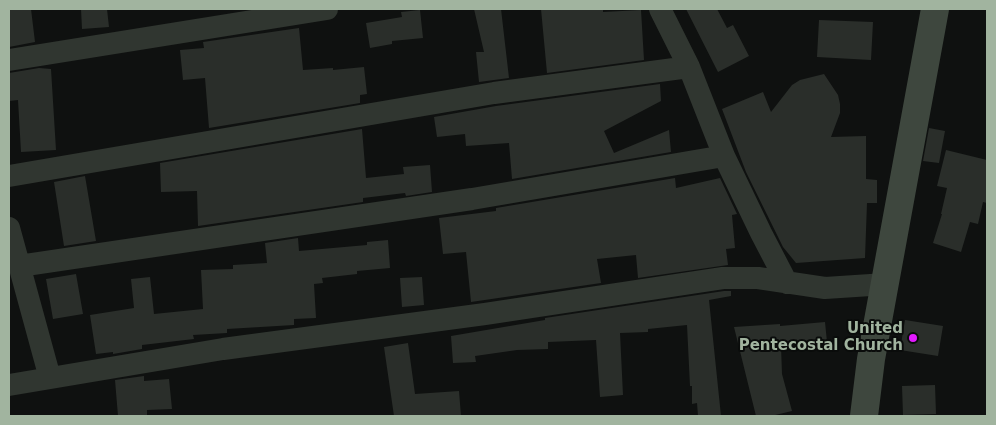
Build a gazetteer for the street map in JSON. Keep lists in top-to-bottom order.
{
  "places": ["United Pentecostal Church"]
}
